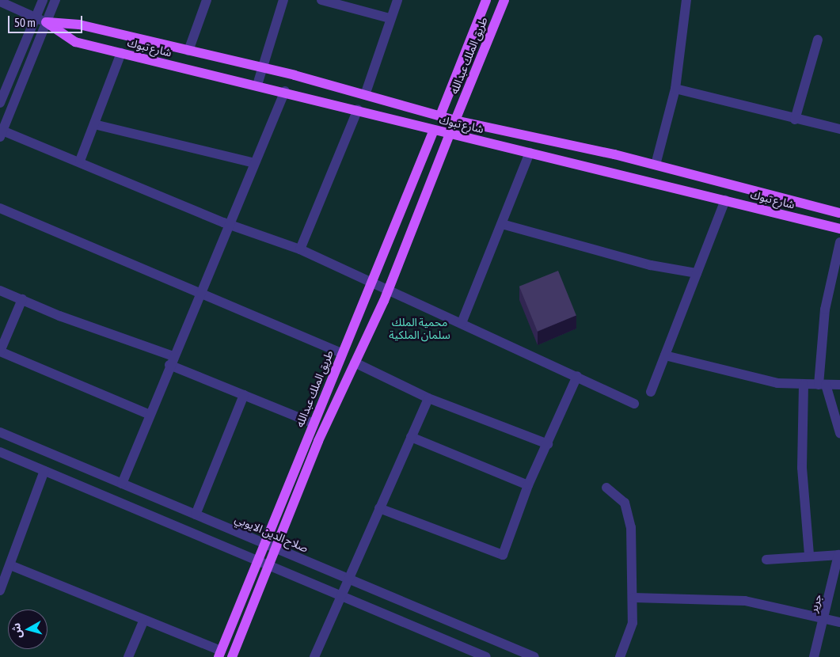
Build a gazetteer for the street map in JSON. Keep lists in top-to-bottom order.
{
  "streets": {
    "main road": ["شارع تبوك", "طريق الملك عبدالله"],
    "street": ["صلاح الدين الايوبي", "جرير"]
  },
  "crossings": [
    ["شارع تبوك", "طريق الملك عبدالله"],
    ["طريق الملك عبدالله", "صلاح الدين الايوبي"]
  ],
  "parks": ["محمية الملك سلمان الملكية"],
  "scale_bar": "50 m",
  "north": "left"
}
